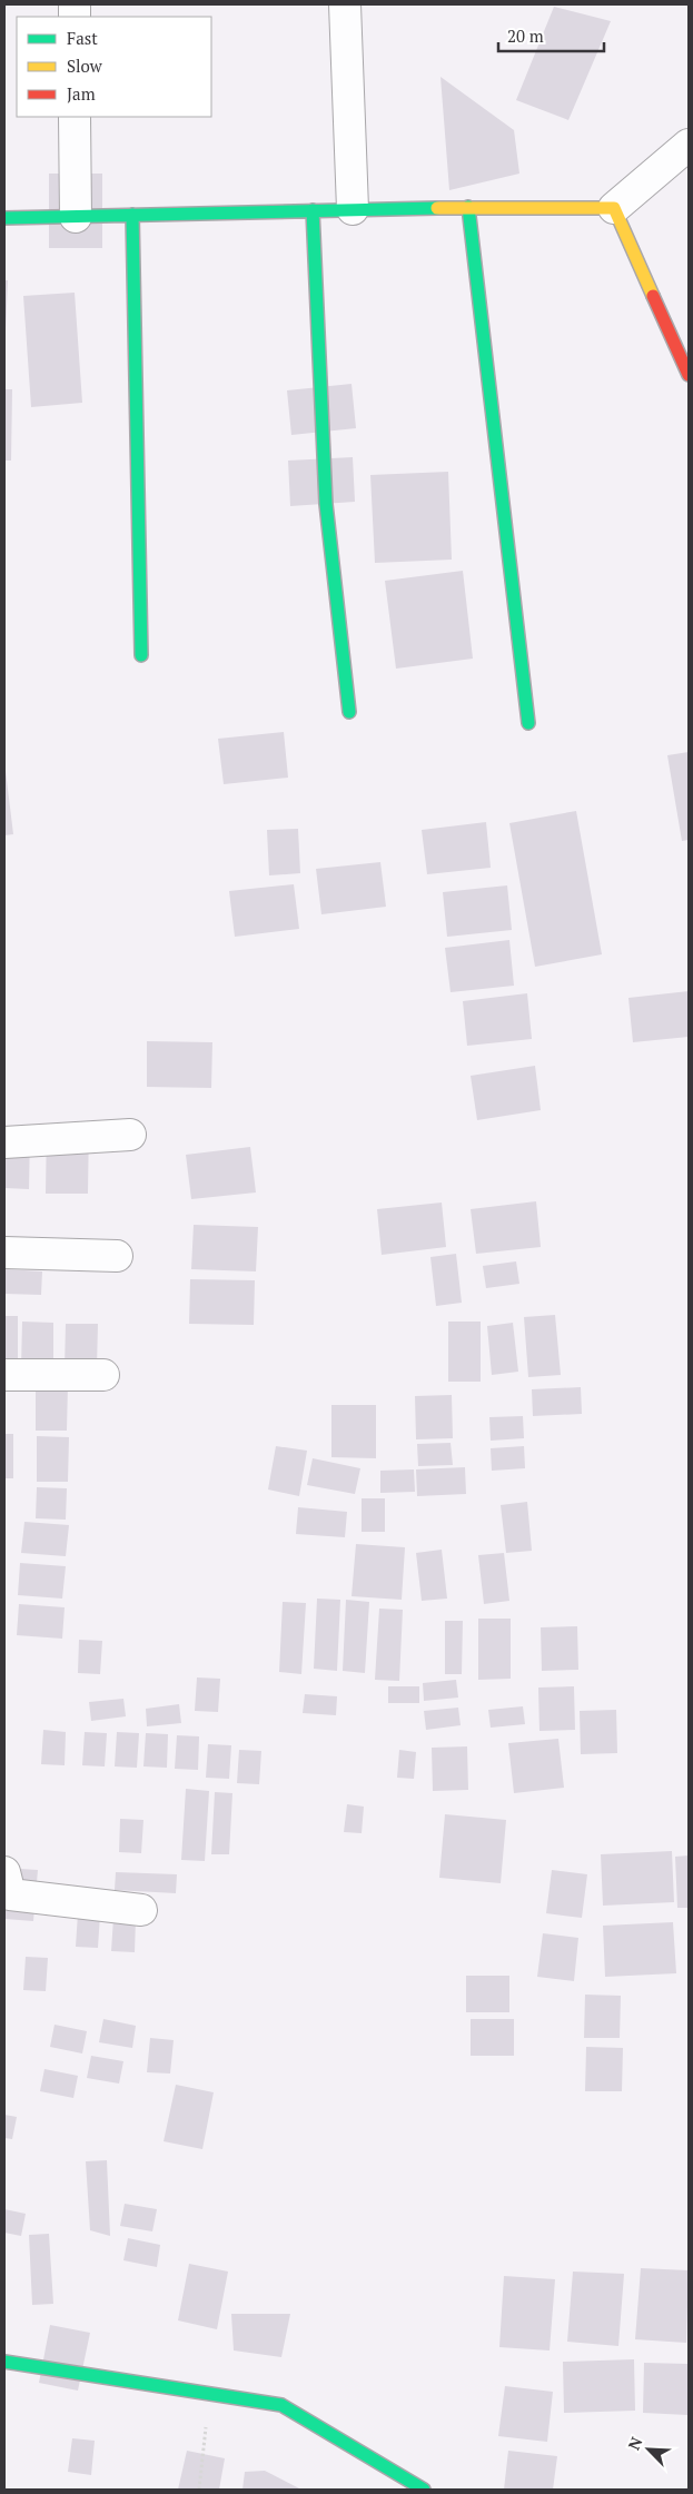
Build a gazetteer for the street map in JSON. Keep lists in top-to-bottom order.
{
  "legend": ["Fast", "Slow", "Jam"],
  "scale_bar": "20 m",
  "north": "top left"
}
